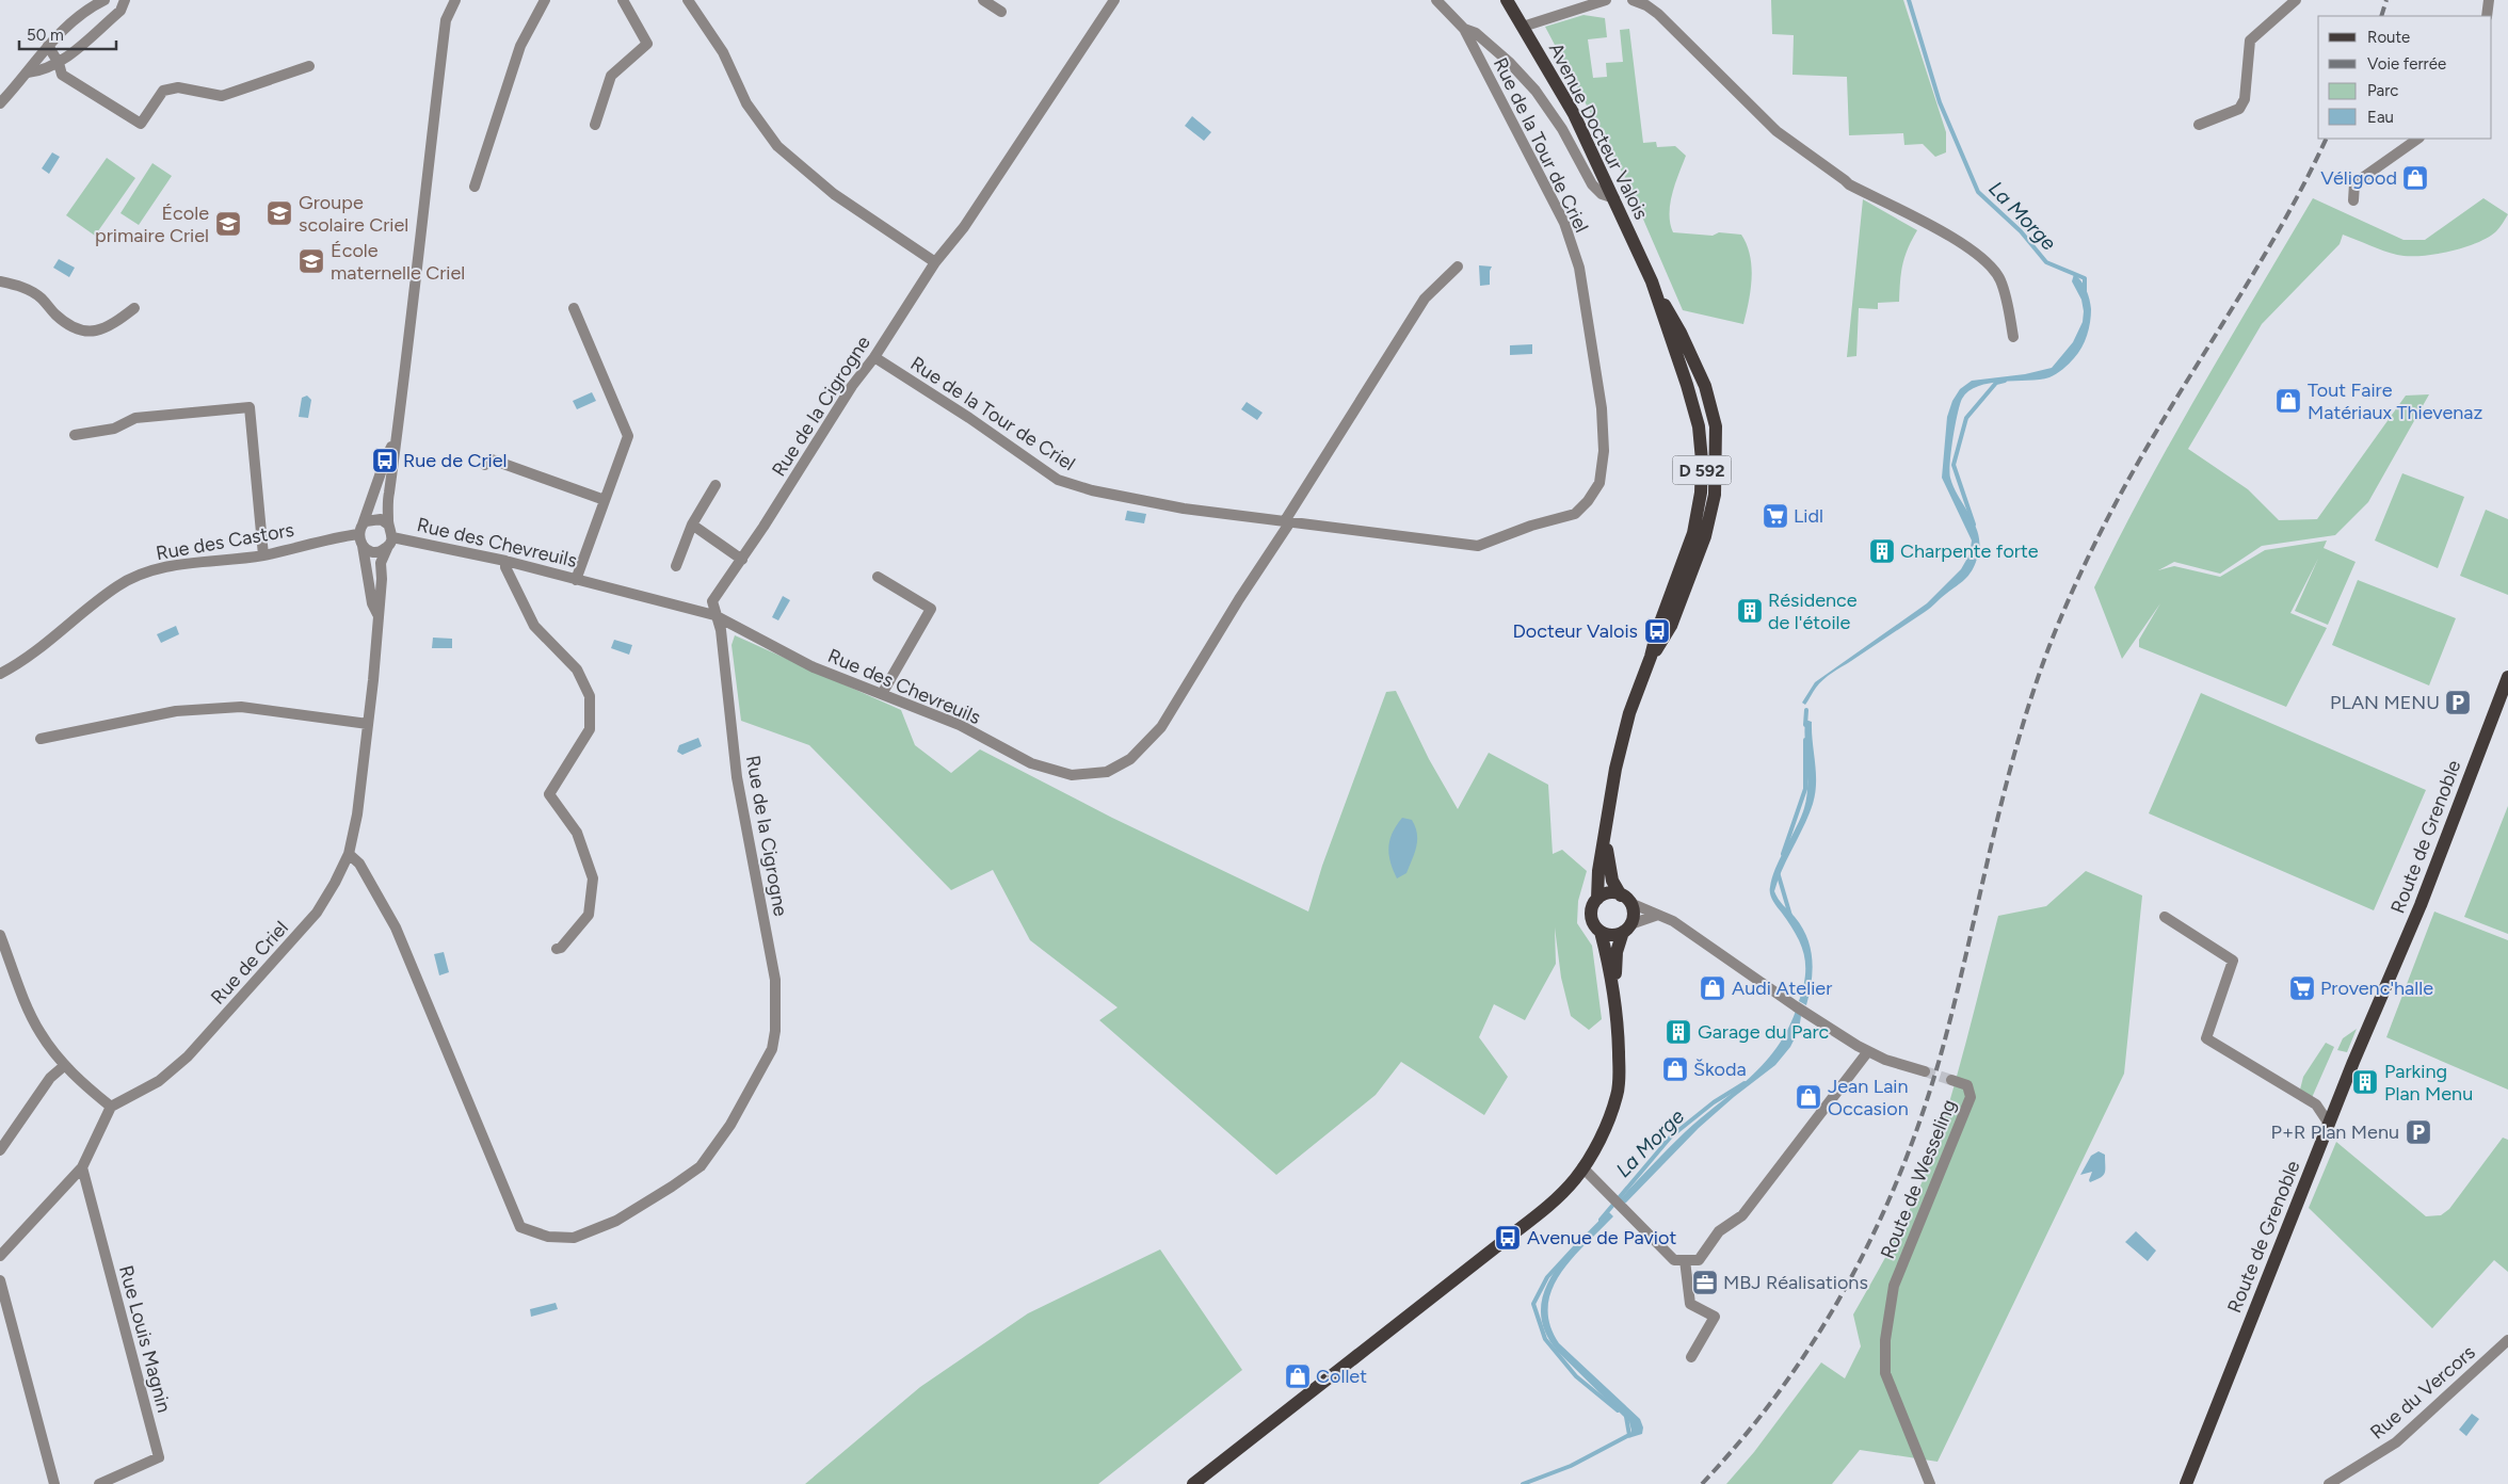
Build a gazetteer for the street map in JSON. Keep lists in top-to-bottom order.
{
  "streets": {
    "main road": ["Avenue Docteur Valois", "D 592", "Route de Grenoble"],
    "street": [
      "Rue de la Tour de Criel",
      "Rue de la Cigrogne",
      "Rue des Castors",
      "Rue des Chevreuils",
      "Rue de Criel",
      "Route de Wesseling",
      "Rue Louis Magnin",
      "Rue du Vercors"
    ]
  },
  "crossings": [
    ["Rue de la Tour de Criel", "Rue de la Cigrogne"],
    ["Rue de la Tour de Criel", "Rue des Chevreuils"],
    ["Rue de la Cigrogne", "Rue des Chevreuils"],
    ["Rue de la Cigrogne", "Rue de Criel"],
    ["Rue des Castors", "Rue des Chevreuils"],
    ["Rue des Castors", "Rue de Criel"],
    ["Rue des Chevreuils", "Rue de Criel"]
  ],
  "water": ["La Morge"],
  "places": {
    "shop": [
      "Véligood",
      "Tout Faire Matériaux Thievenaz",
      "Audi Atelier",
      "Škoda",
      "Jean Lain Occasion",
      "Collet"
    ],
    "school or university": ["Groupe scolaire Criel", "École primaire Criel", "École maternelle Criel"],
    "bus stop": ["Rue de Criel", "Docteur Valois", "Avenue de Paviot"],
    "supermarket": ["Lidl", "Provenc'halle"],
    "building": [
      "Charpente forte",
      "Résidence de l'étoile",
      "Garage du Parc",
      "Parking Plan Menu"
    ],
    "parking": ["PLAN MENU", "P+R Plan Menu"],
    "office": ["MBJ Réalisations"]
  },
  "legend": [
    "Route",
    "Voie ferrée",
    "Parc",
    "Eau"
  ],
  "scale_bar": "50 m"
}
